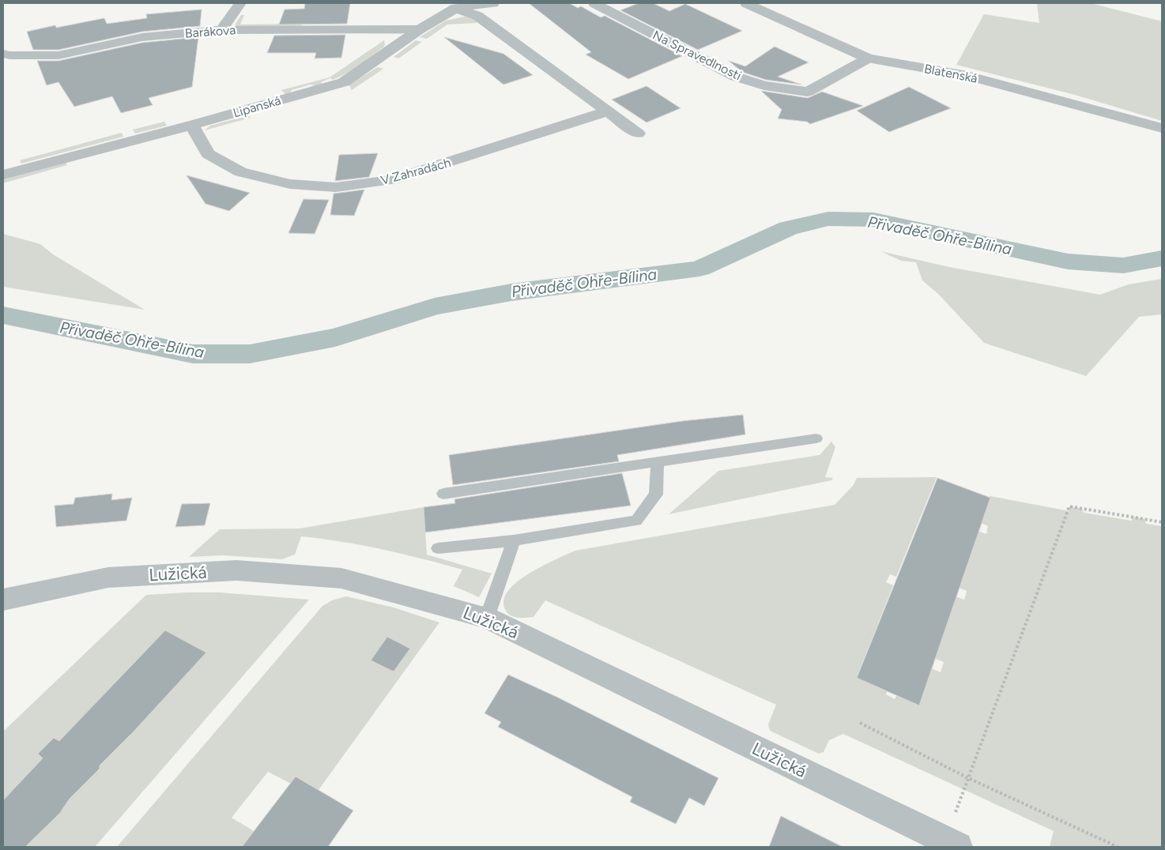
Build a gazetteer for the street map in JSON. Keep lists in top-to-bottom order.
{
  "streets": {
    "street": [
      "Barákova",
      "Na Spravedlnosti",
      "Blatenská",
      "Lipanská",
      "V Zahradách",
      "Lužická"
    ]
  },
  "crossings": [
    ["Barákova", "Lipanská"],
    ["Na Spravedlnosti", "Blatenská"],
    ["Lipanská", "V Zahradách"]
  ],
  "water": ["Přivaděč Ohře-Bílina"]
}
